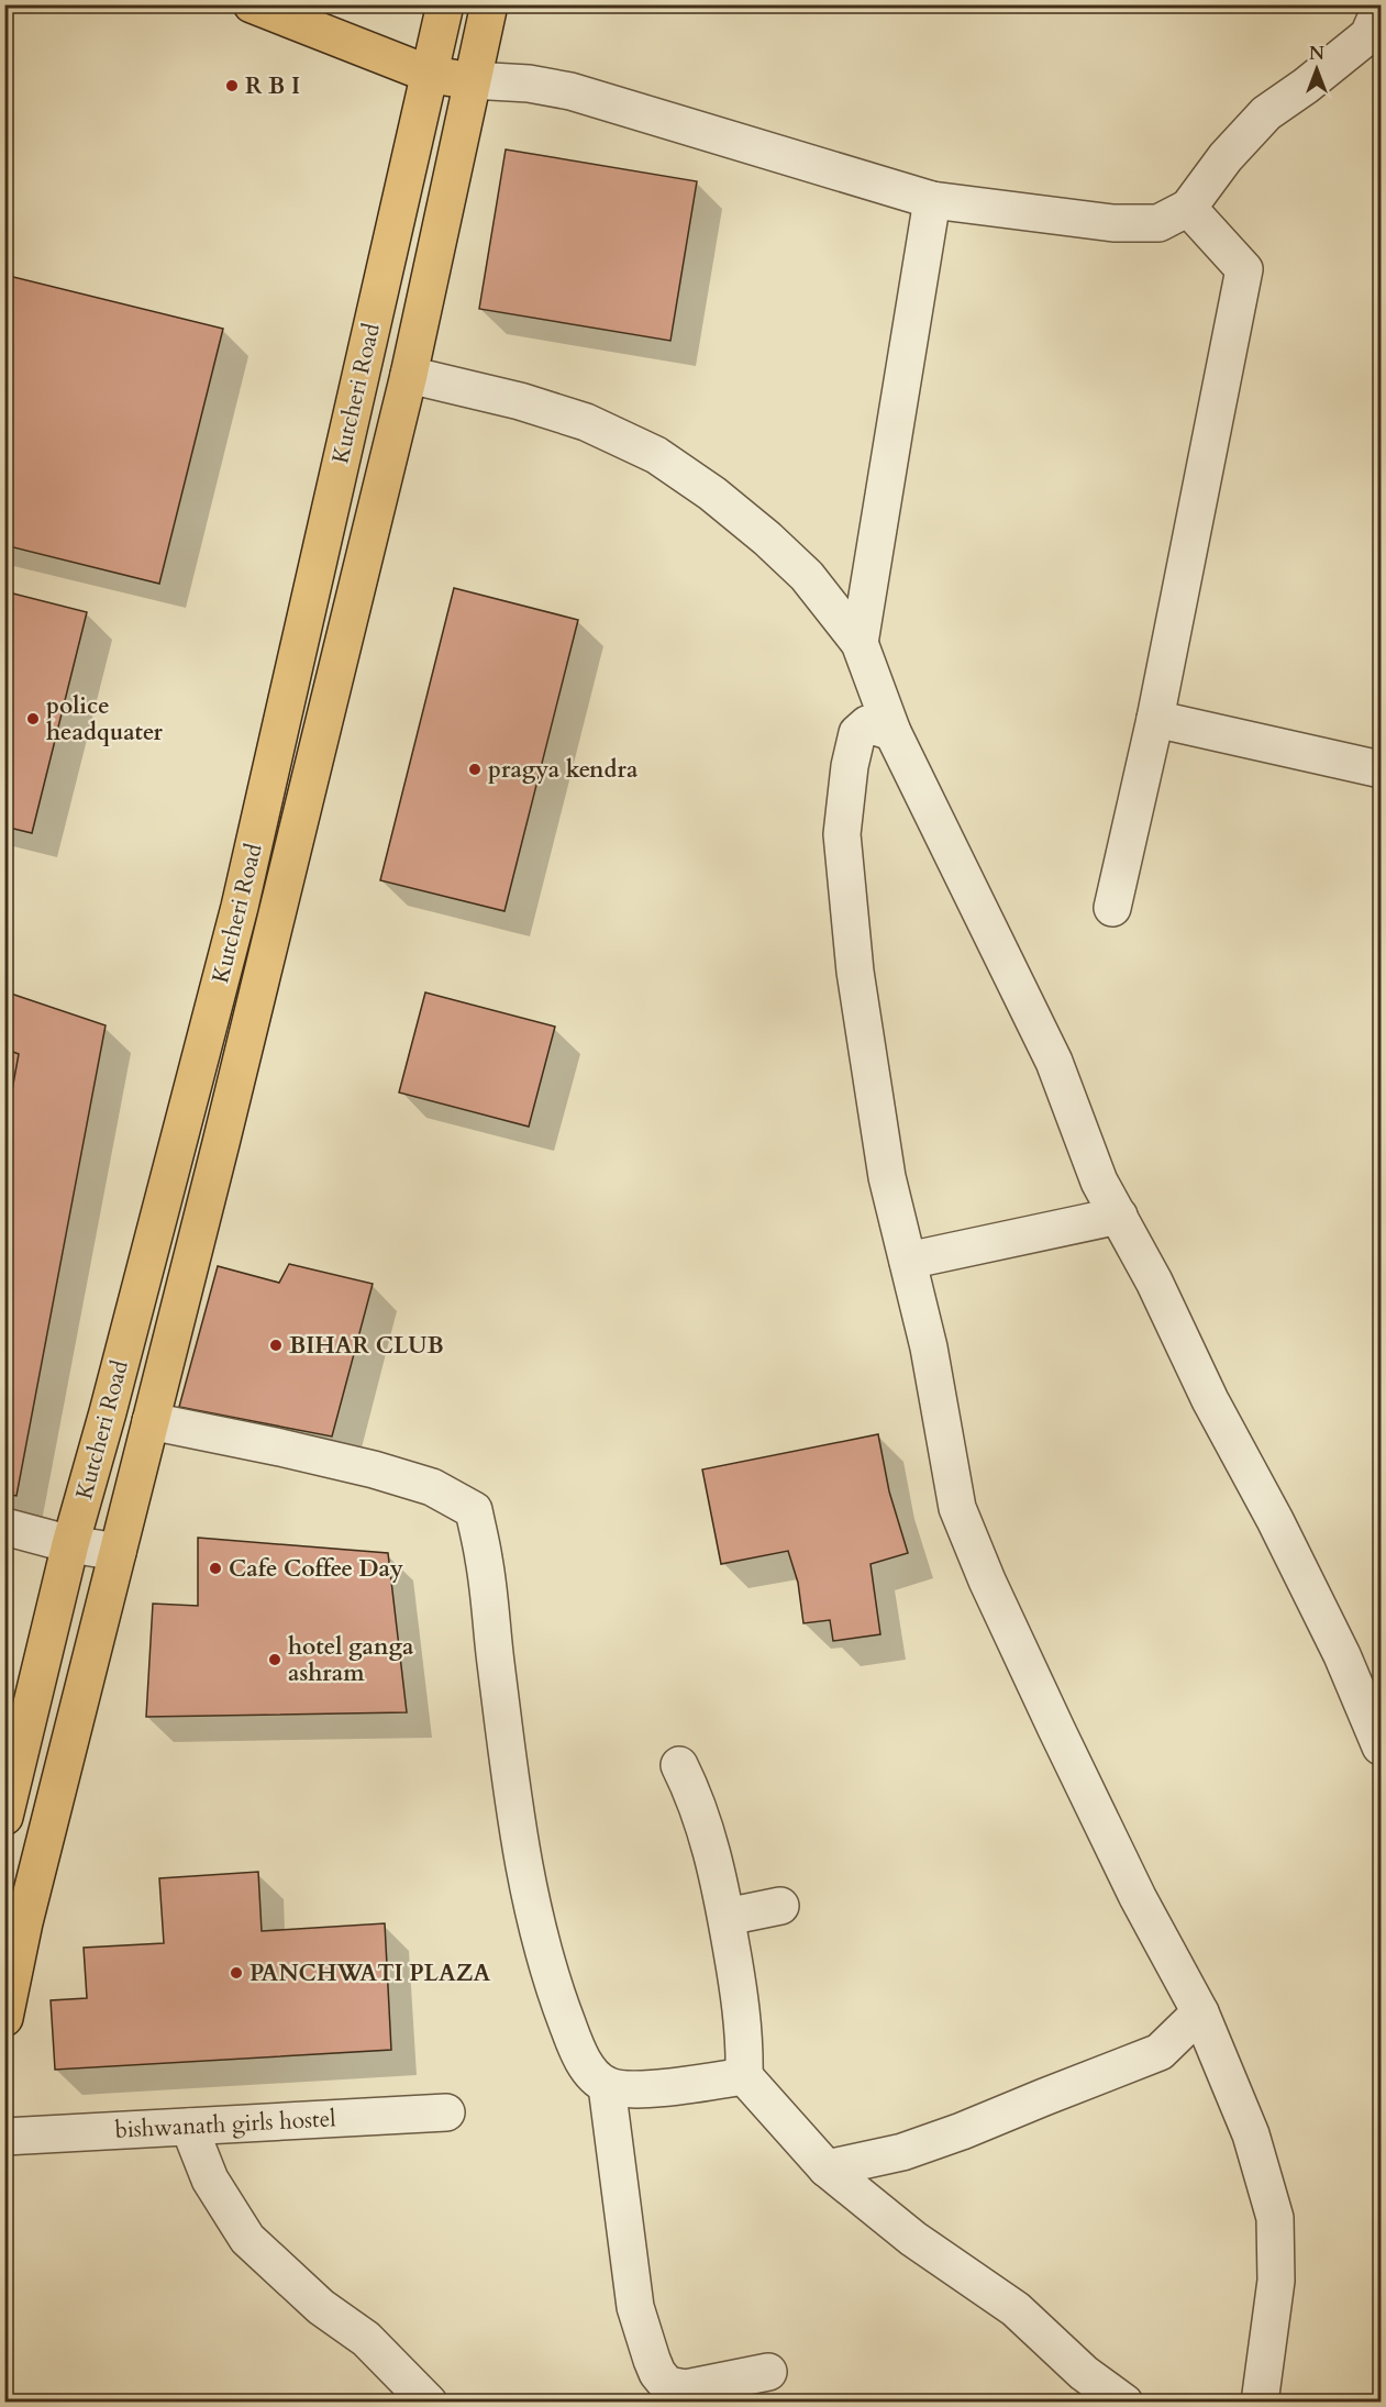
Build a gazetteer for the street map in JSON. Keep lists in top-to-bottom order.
{
  "streets": {
    "main road": ["Kutcheri Road"],
    "street": ["bishwanath girls hostel"]
  },
  "places": [
    "R B I",
    "police headquater",
    "pragya kendra",
    "BIHAR CLUB",
    "Cafe Coffee Day",
    "hotel ganga ashram",
    "PANCHWATI PLAZA"
  ],
  "north": "top"
}
